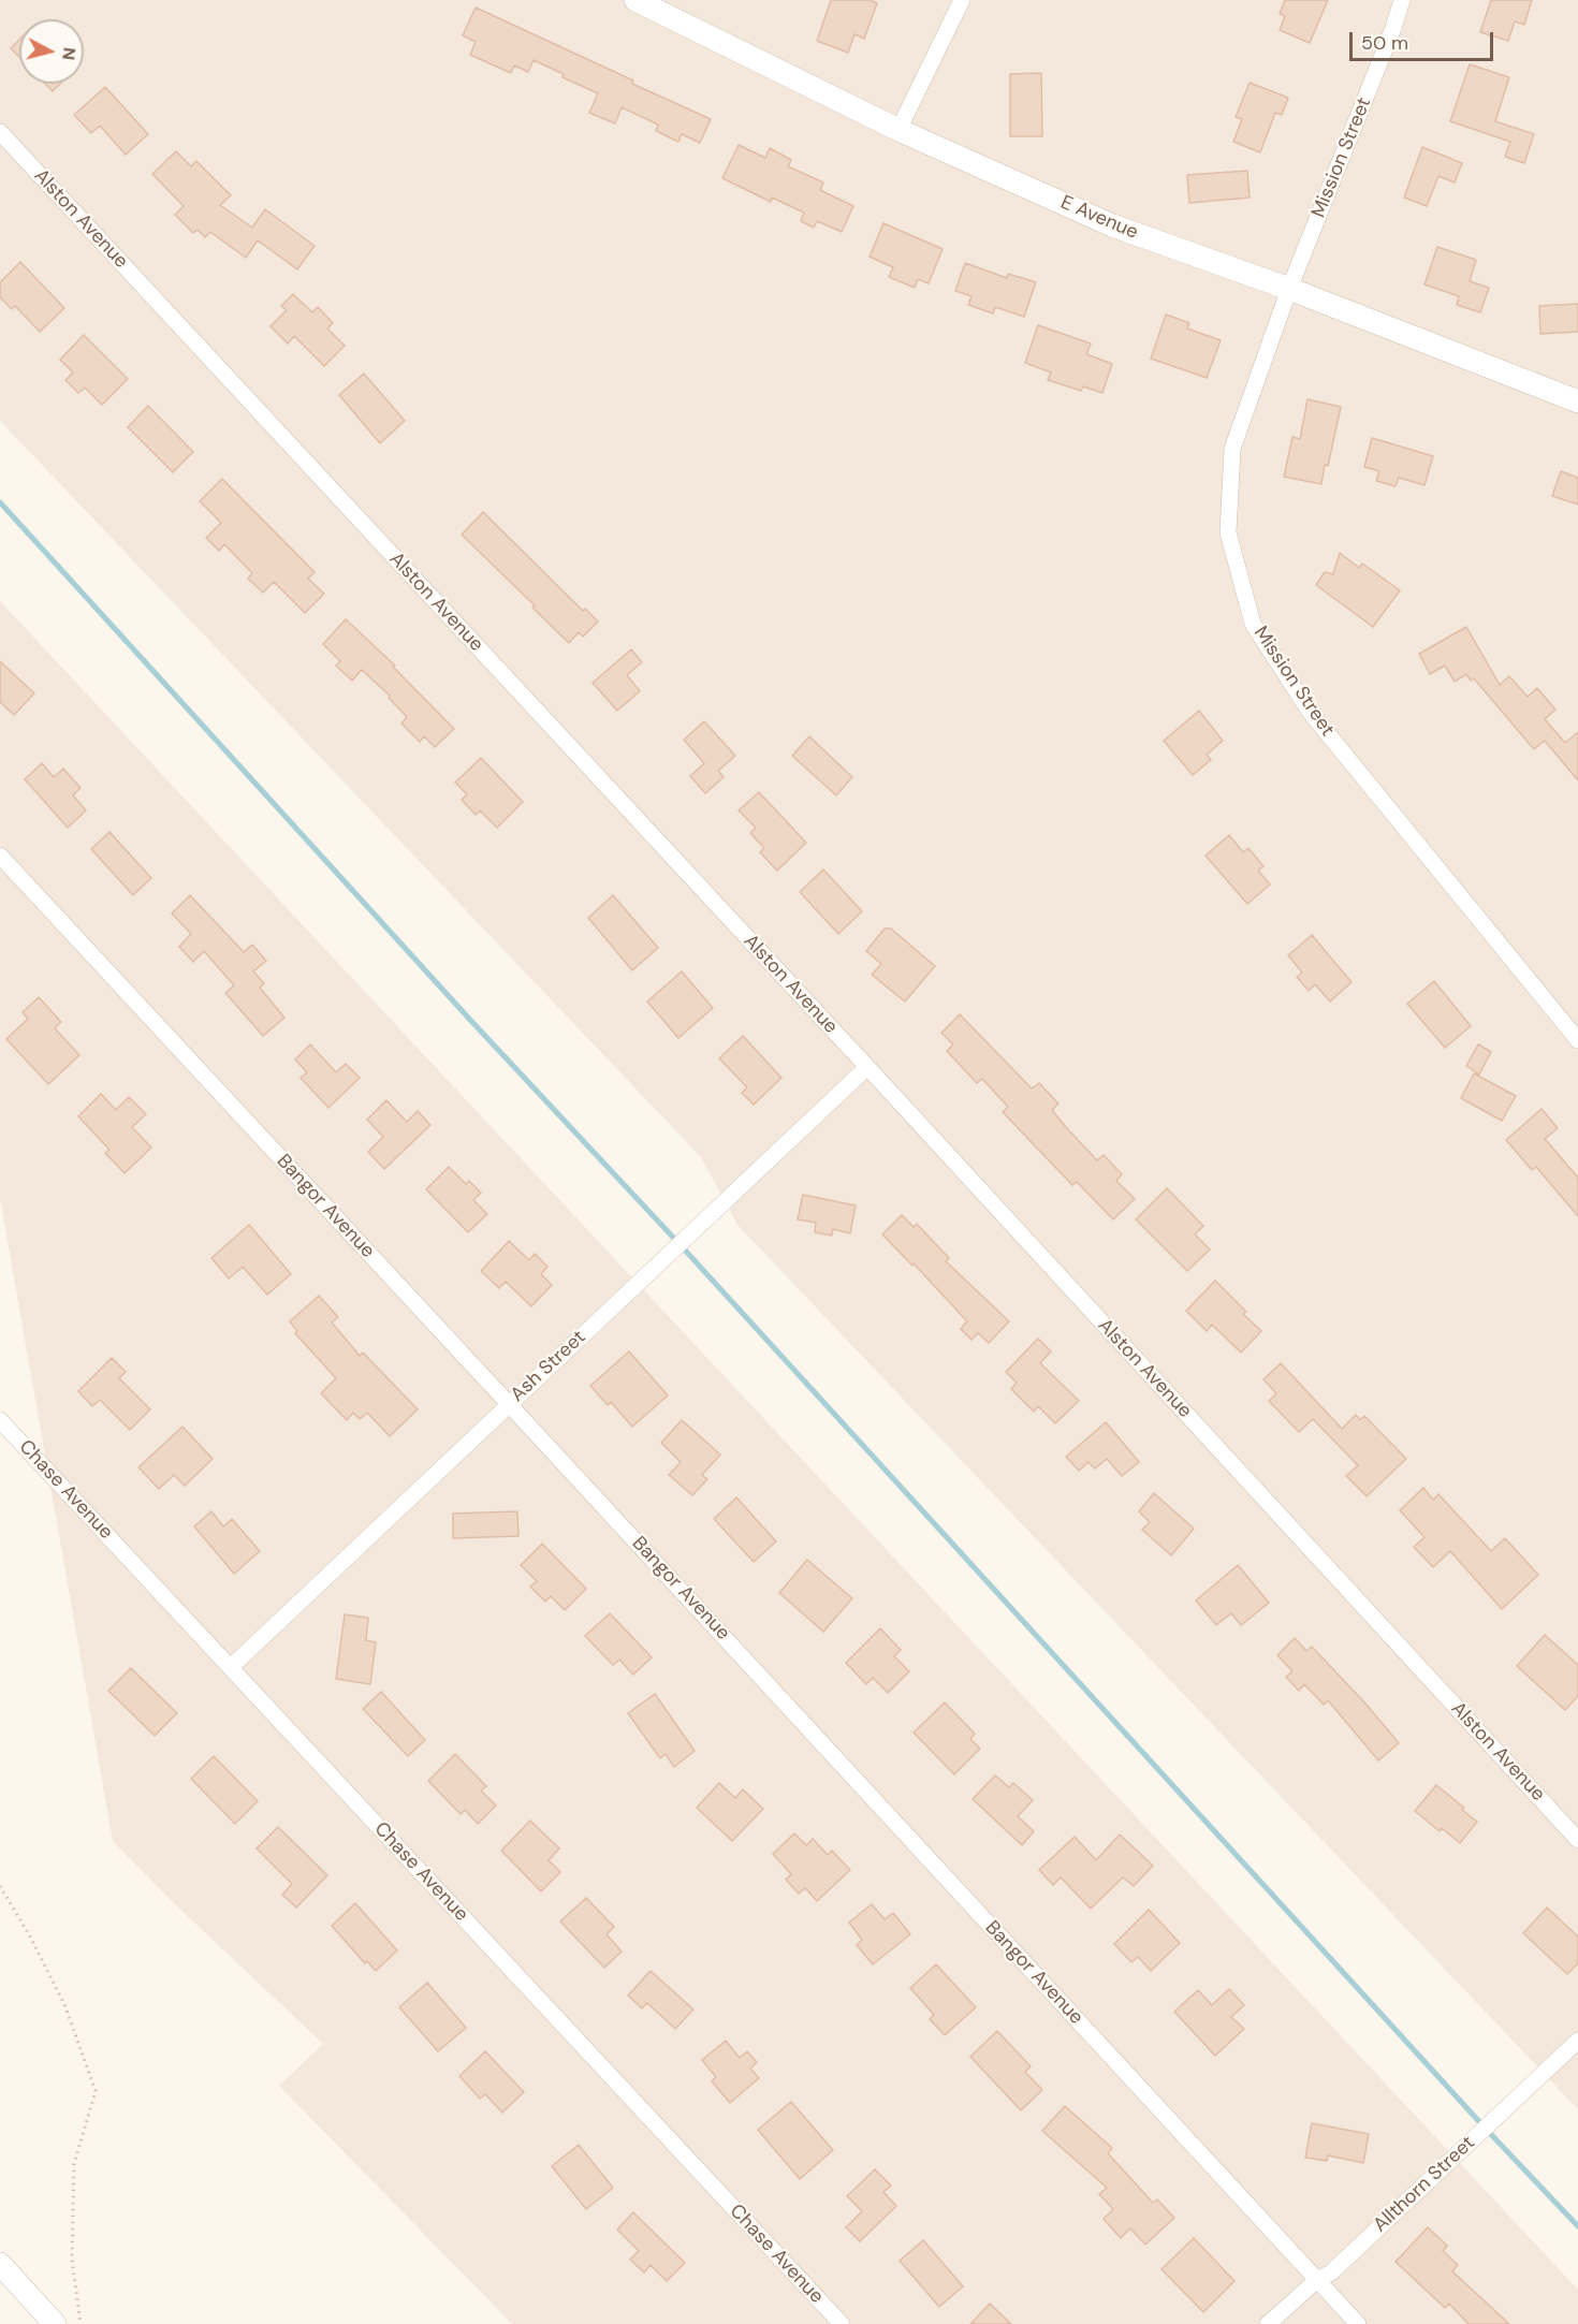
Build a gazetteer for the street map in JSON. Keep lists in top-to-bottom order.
{
  "streets": {
    "street": [
      "Mission Street",
      "E Avenue",
      "Alston Avenue",
      "Bangor Avenue",
      "Ash Street",
      "Chase Avenue",
      "Allthorn Street"
    ]
  },
  "crossings": [
    ["Mission Street", "E Avenue"],
    ["Alston Avenue", "Ash Street"],
    ["Bangor Avenue", "Ash Street"],
    ["Bangor Avenue", "Allthorn Street"],
    ["Ash Street", "Chase Avenue"]
  ],
  "scale_bar": "50 m",
  "north": "right"
}
